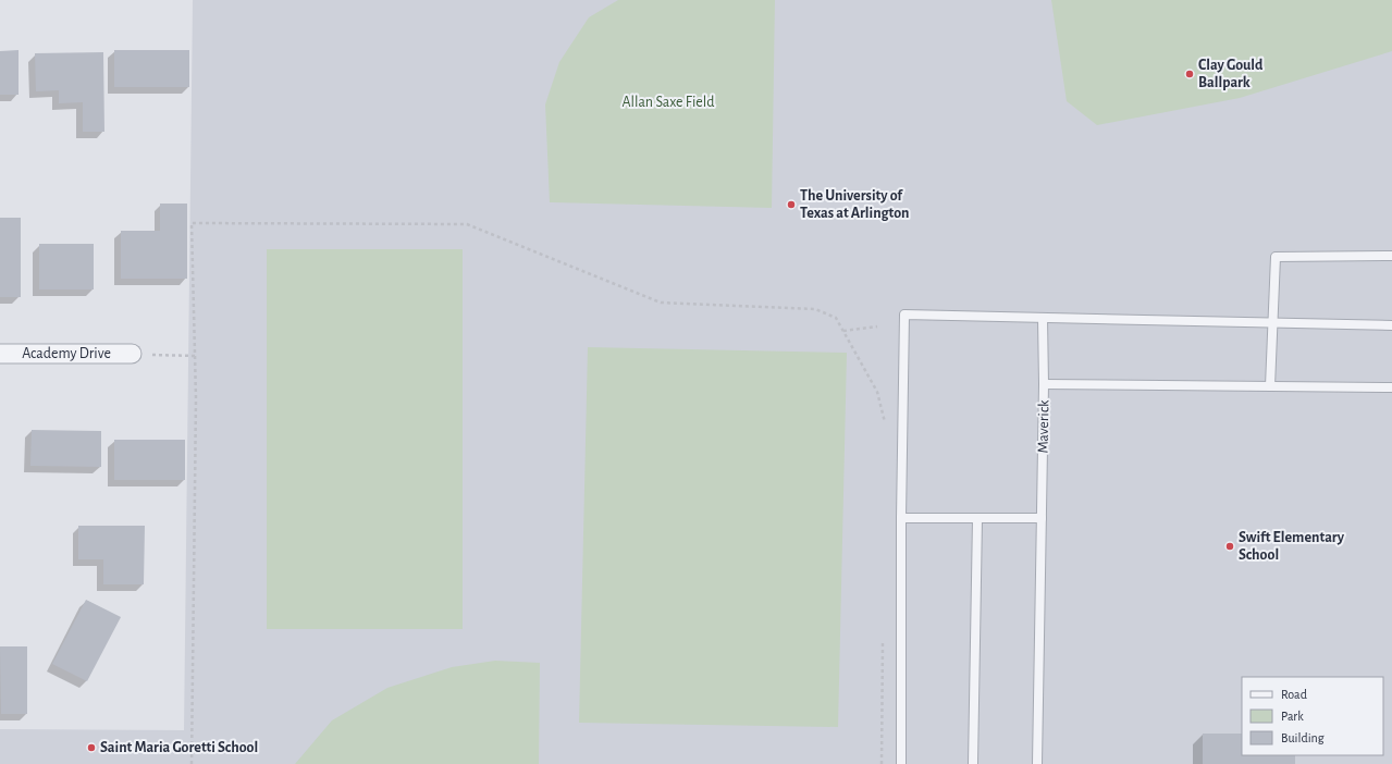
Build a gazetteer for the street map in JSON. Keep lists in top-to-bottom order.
{
  "streets": {
    "street": ["Academy Drive"],
    "lane": ["Maverick"]
  },
  "parks": ["Allan Saxe Field"],
  "places": [
    "Clay Gould Ballpark",
    "The University of Texas at Arlington",
    "Swift Elementary School",
    "Saint Maria Goretti School"
  ],
  "legend": ["Road", "Park", "Building"]
}
